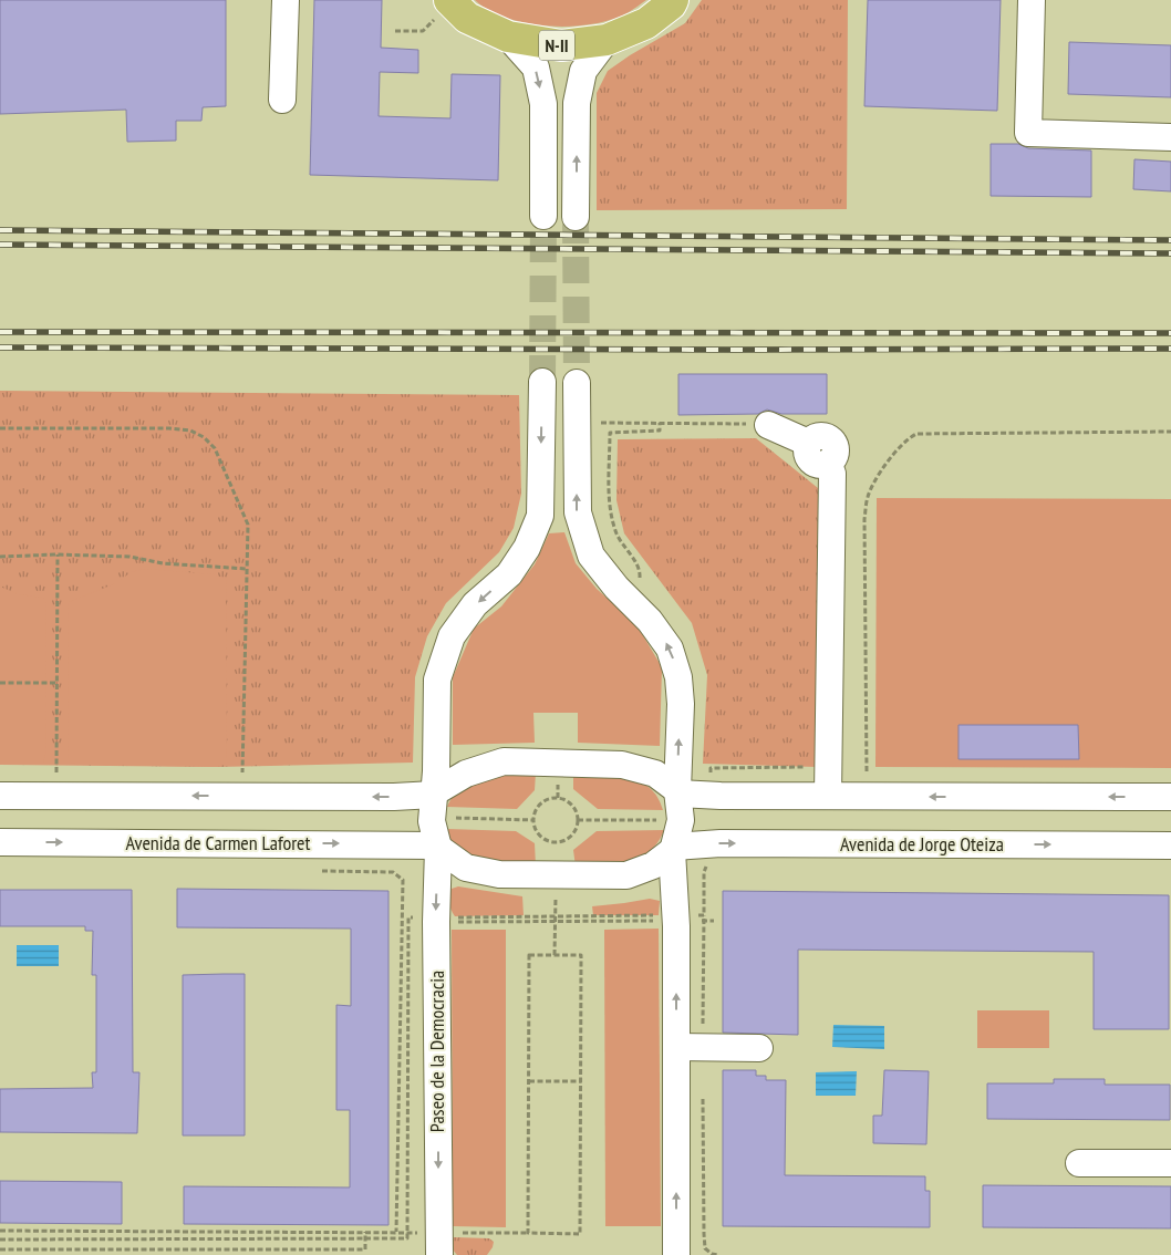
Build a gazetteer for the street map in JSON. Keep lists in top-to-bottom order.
{
  "streets": {
    "main road": ["N-II"],
    "street": ["Avenida de Carmen Laforet", "Avenida de Jorge Oteiza", "Paseo de la Democracia"]
  },
  "crossings": [
    ["Avenida de Carmen Laforet", "Paseo de la Democracia"]
  ],
  "one_way": ["Paseo de la Democracia"]
}
